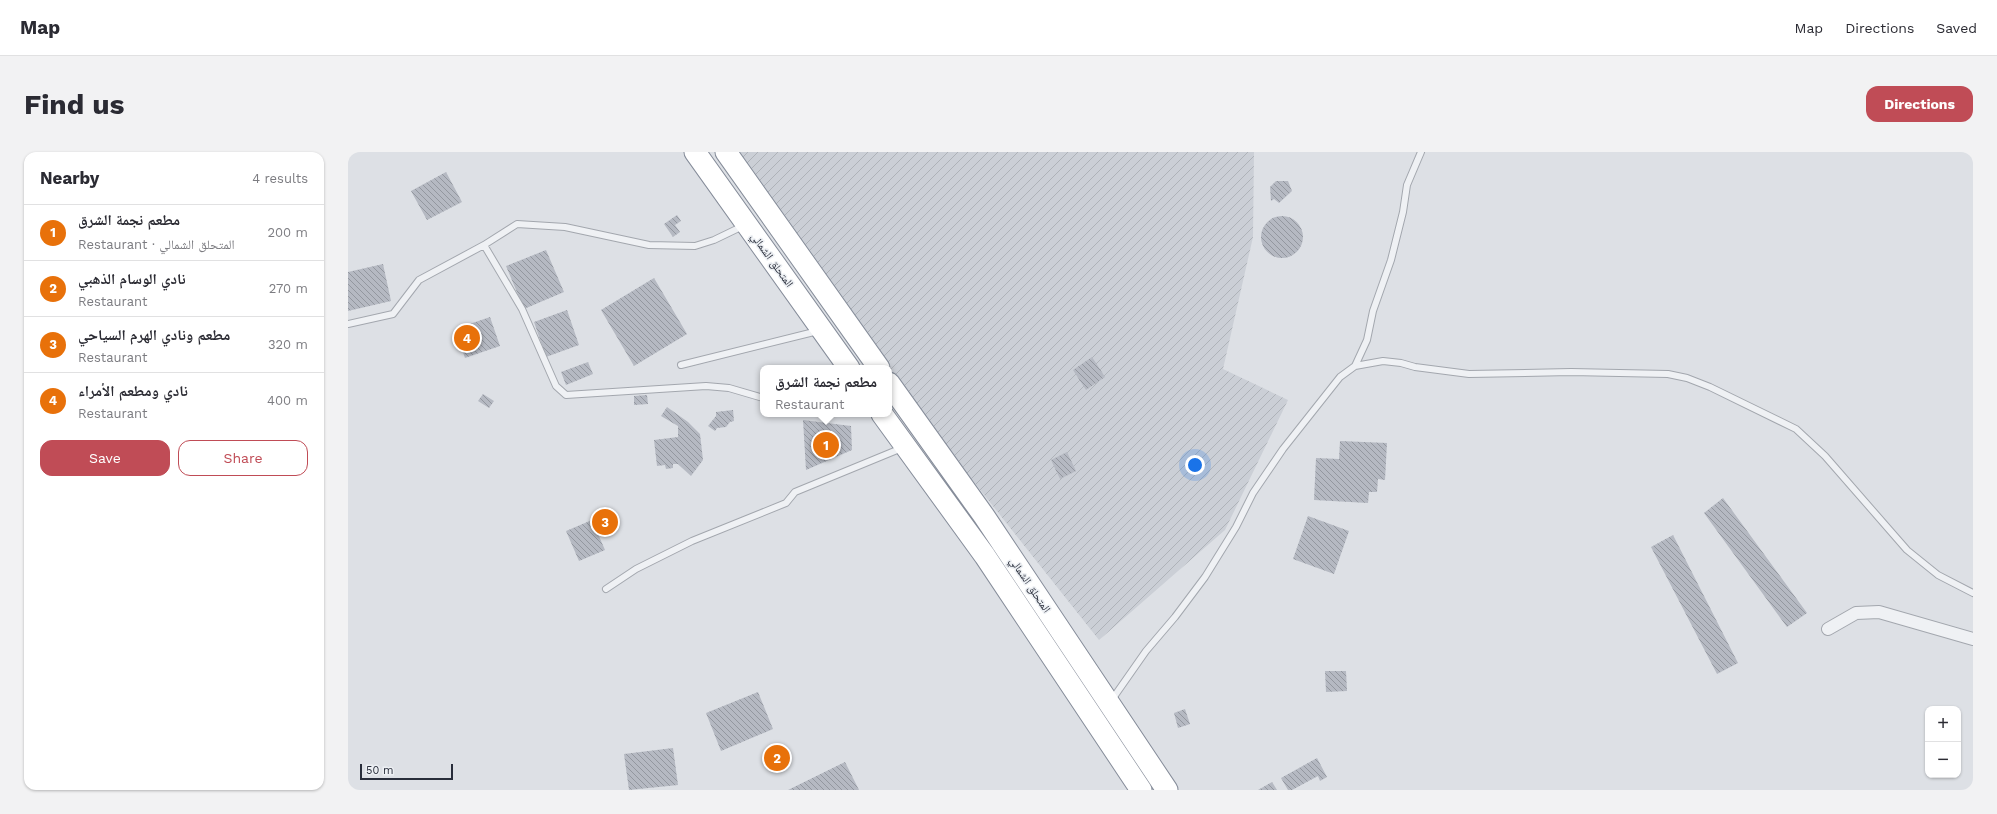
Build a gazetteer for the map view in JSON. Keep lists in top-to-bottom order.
{
  "streets": {
    "highway": ["المتحلق الشمالي"]
  },
  "scale_bar": "50 m",
  "page": {
    "header": "Map",
    "nav": ["Map", "Directions", "Saved"],
    "buttons": [
      "Directions",
      ["Save", "Share"]
    ],
    "title": "Find us",
    "heading": ["Nearby", "4 results"],
    "list": [
      {
        "mark": "1",
        "name": "مطعم نجمة الشرق",
        "note": "Restaurant · المتحلق الشمالي",
        "value": "200 m"
      },
      {
        "mark": "2",
        "name": "نادي الوسام الذهبي",
        "note": "Restaurant",
        "value": "270 m"
      },
      {
        "mark": "3",
        "name": "مطعم ونادي الهرم السياحي",
        "note": "Restaurant",
        "value": "320 m"
      },
      {
        "mark": "4",
        "name": "نادي ومطعم الأمراء",
        "note": "Restaurant",
        "value": "400 m"
      }
    ],
    "pins": [
      "4",
      "1",
      "3",
      "2"
    ],
    "popup": ["مطعم نجمة الشرق", "Restaurant"],
    "map_buttons": ["+", "−"],
    "scale": "50 m"
  }
}
